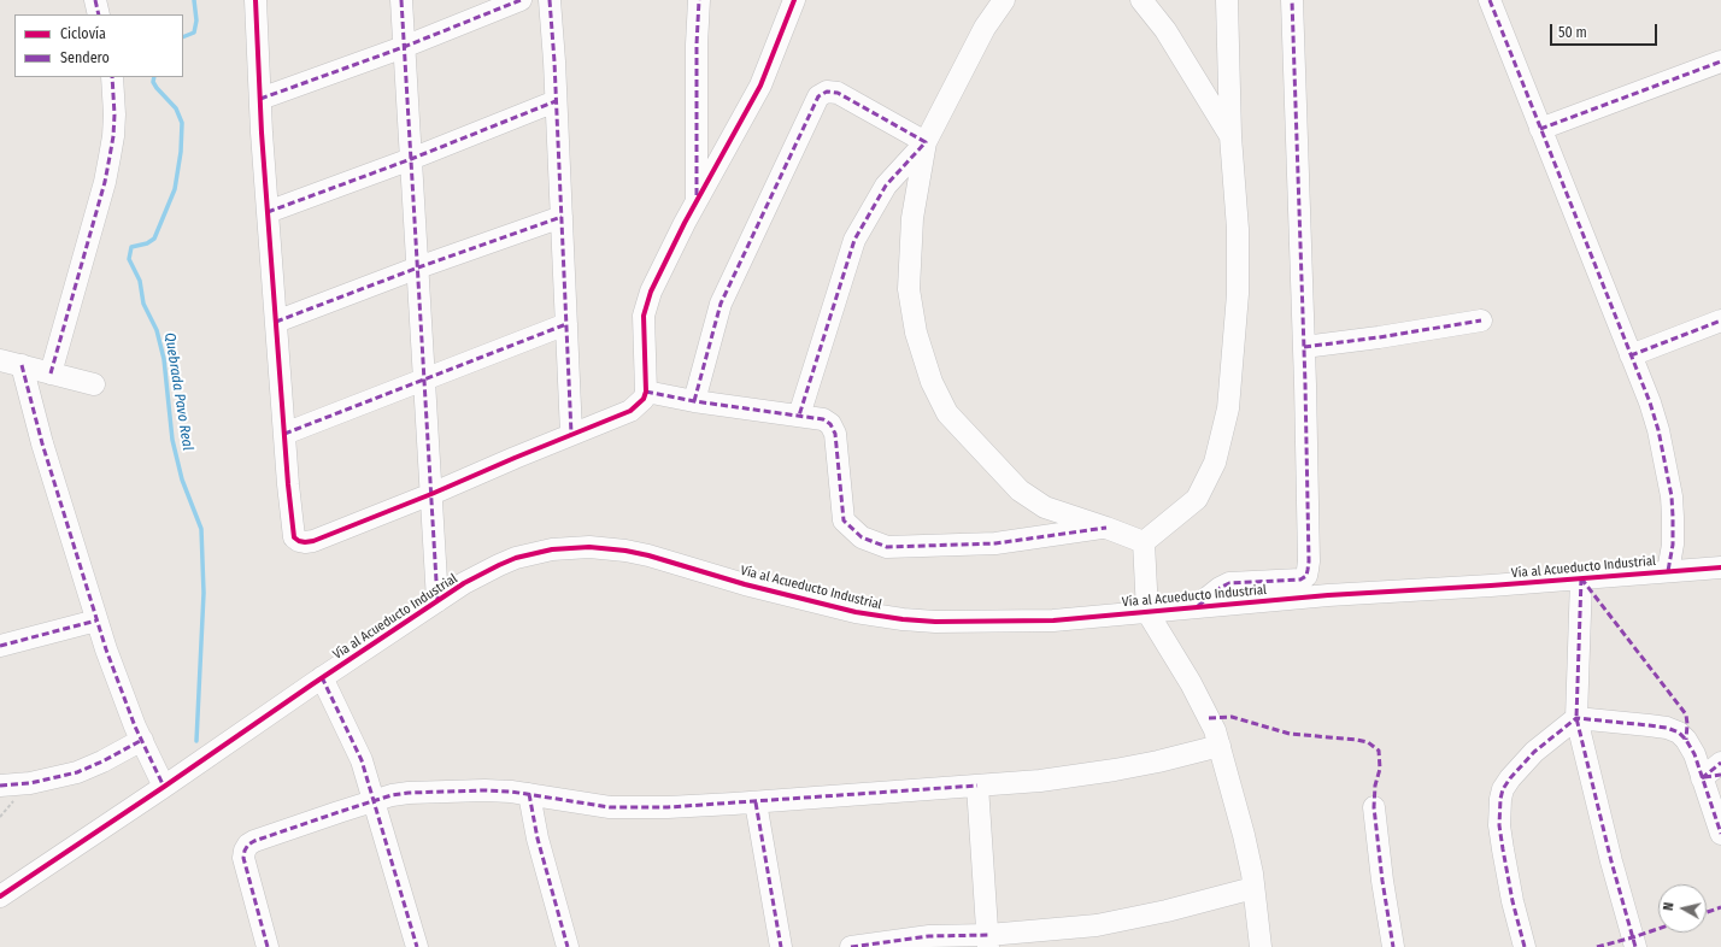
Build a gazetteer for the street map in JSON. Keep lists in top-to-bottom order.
{
  "streets": {
    "street": ["Vía al Acueducto Industrial"]
  },
  "water": ["Quebrada Pavo Real"],
  "legend": ["Ciclovía", "Sendero"],
  "scale_bar": "50 m",
  "north": "left"
}
